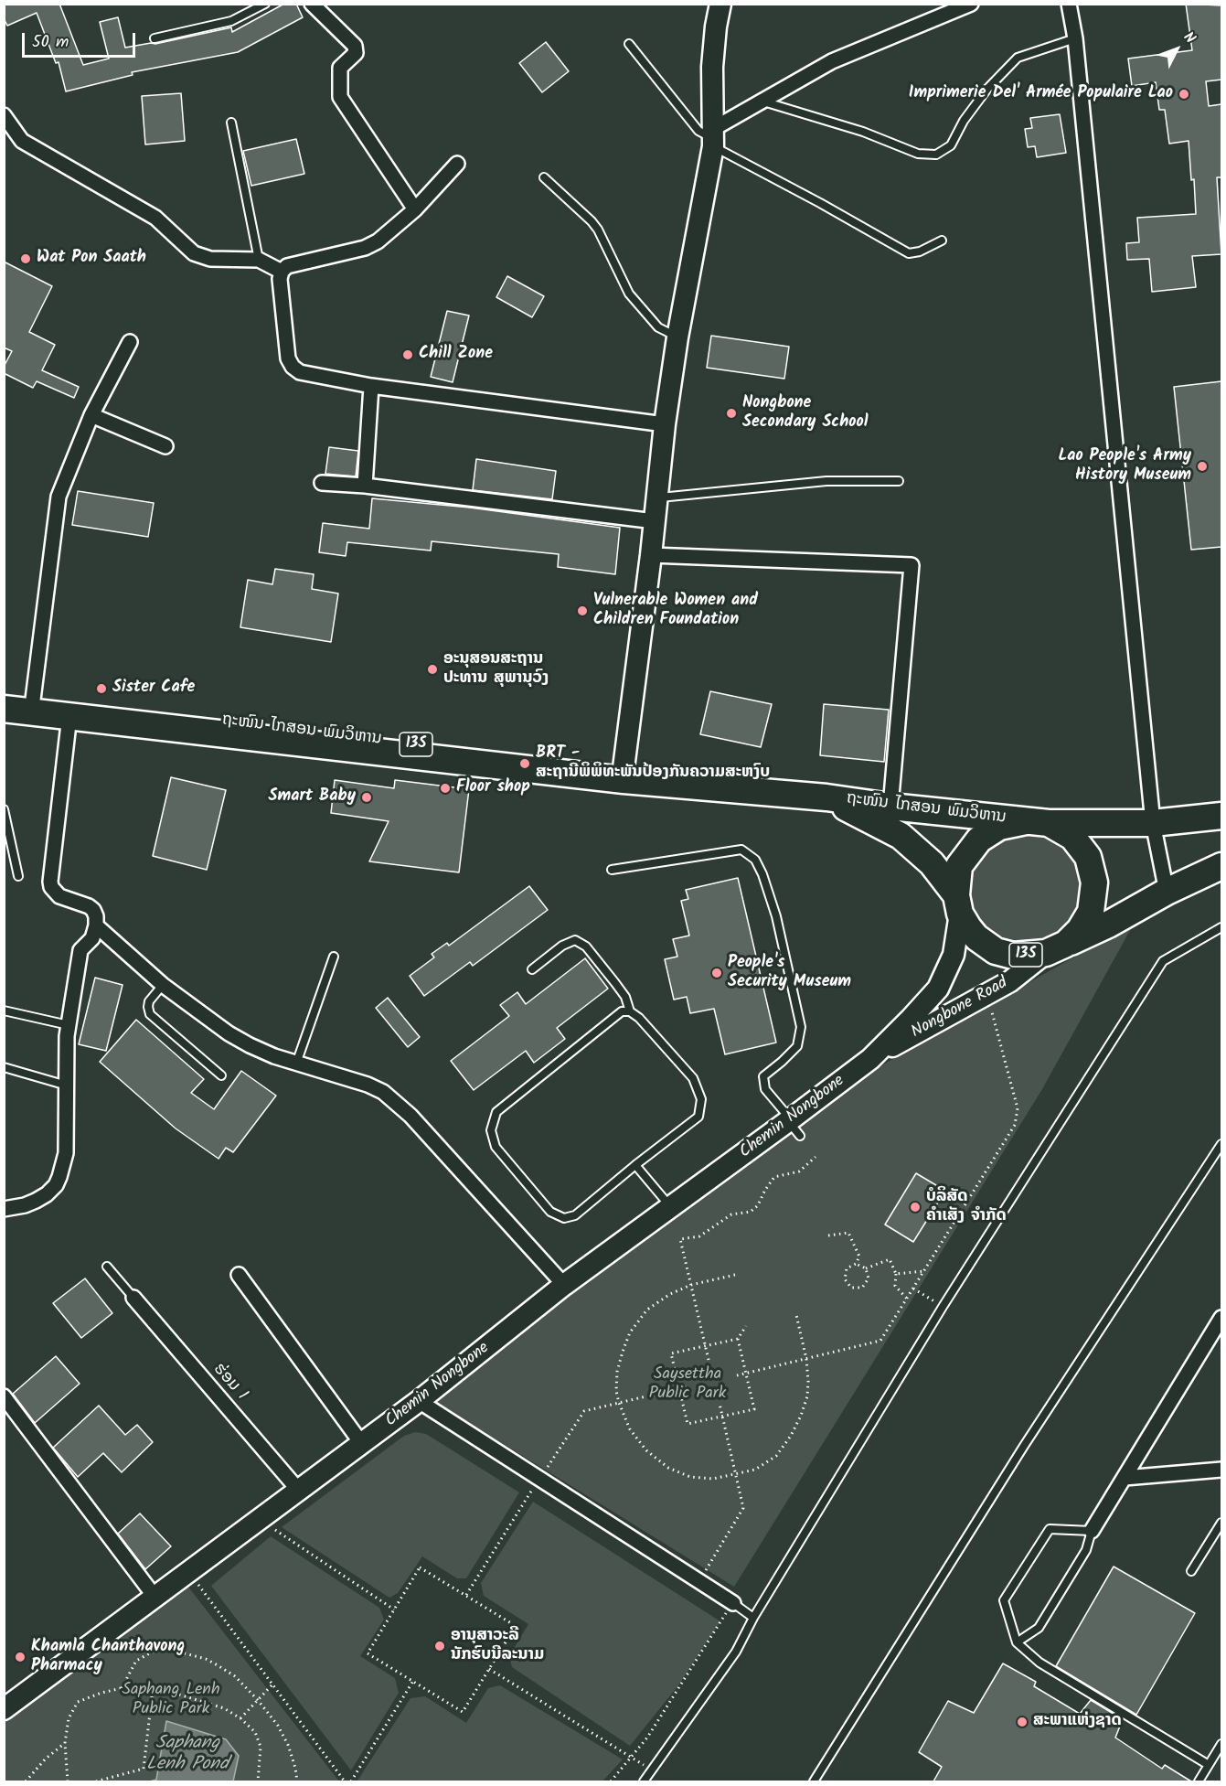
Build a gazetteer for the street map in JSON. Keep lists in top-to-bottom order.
{
  "streets": {
    "highway": ["ຖະໜົນ ໄກສອນ ພົມວິຫານ", "13S"],
    "street": ["Nongbone Road", "Chemin Nongbone", "ຮ່ອມ 1"]
  },
  "crossings": [
    ["ຖະໜົນ ໄກສອນ ພົມວິຫານ", "13S"],
    ["ຖະໜົນ ໄກສອນ ພົມວິຫານ", "Nongbone Road"],
    ["13S", "Nongbone Road"],
    ["Nongbone Road", "Chemin Nongbone"],
    ["Chemin Nongbone", "ຮ່ອມ 1"]
  ],
  "water": ["Saphang Lenh Pond"],
  "parks": ["Saysettha Public Park", "Saphang Lenh Public Park"],
  "places": [
    "Imprimerie Del' Armée Populaire Lao",
    "Wat Pon Saath",
    "Chill Zone",
    "Nongbone Secondary School",
    "Lao People's Army History Museum",
    "Vulnerable Women and Children Foundation",
    "ອະນຸສອນສະຖານ ປະທານ ສຸພານຸວົງ",
    "Sister Cafe",
    "BRT - ສະຖານີພິພິທະພັນປ້ອງກັນຄວາມສະຫງົບ",
    "Floor shop",
    "Smart Baby",
    "People's Security Museum",
    "ບໍລິສັດ ຄຳເສັງ ຈຳກັດ",
    "ອານຸສາວະລີ ນັກຮົບນີລະນາມ",
    "Khamla Chanthavong Pharmacy",
    "ສະພາແຫ່ງຊາດ"
  ],
  "scale_bar": "50 m",
  "north": "top right"
}
